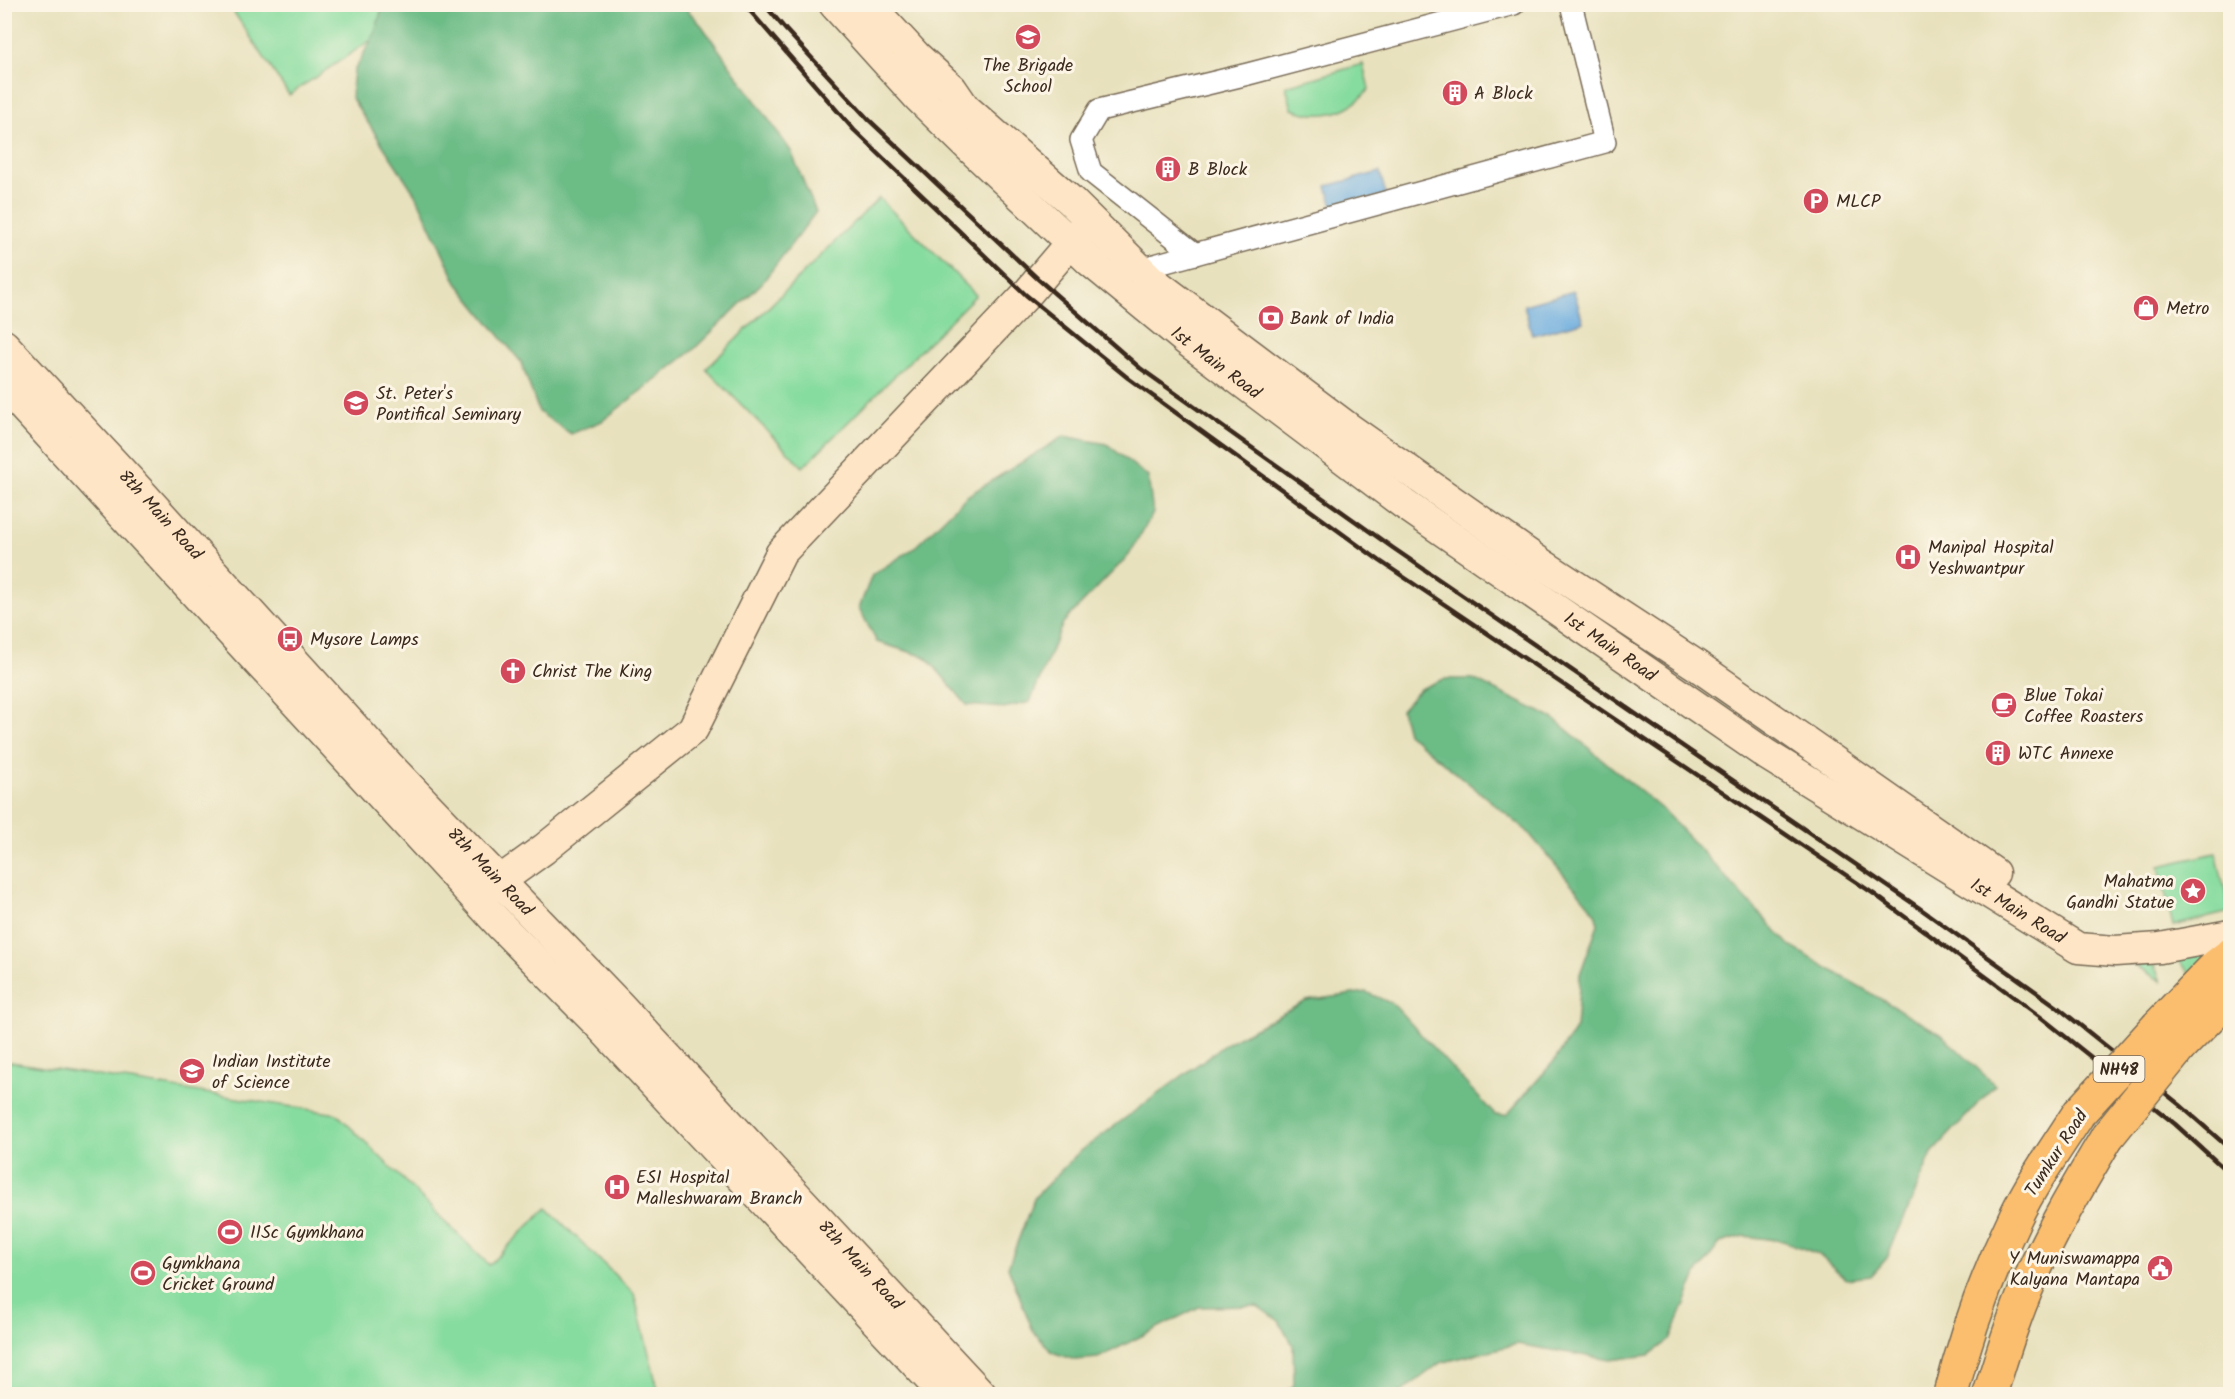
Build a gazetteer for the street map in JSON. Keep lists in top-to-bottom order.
{
  "streets": {
    "highway": ["NH48", "Tumkur Road"],
    "main road": ["1st Main Road", "8th Main Road"]
  },
  "places": {
    "school or university": ["The Brigade School", "St. Peter's Pontifical Seminary", "Indian Institute of Science"],
    "building": ["A Block", "B Block", "WTC Annexe"],
    "parking": ["MLCP"],
    "shop": ["Metro"],
    "bank": ["Bank of India"],
    "hospital": ["Manipal Hospital Yeshwantpur", "ESI Hospital Malleshwaram Branch"],
    "bus stop": ["Mysore Lamps"],
    "church": ["Christ The King"],
    "cafe": ["Blue Tokai Coffee Roasters"],
    "place": ["Mahatma Gandhi Statue"],
    "sports": ["IISc Gymkhana", "Gymkhana Cricket Ground"],
    "public building": ["Y Muniswamappa Kalyana Mantapa"]
  }
}
